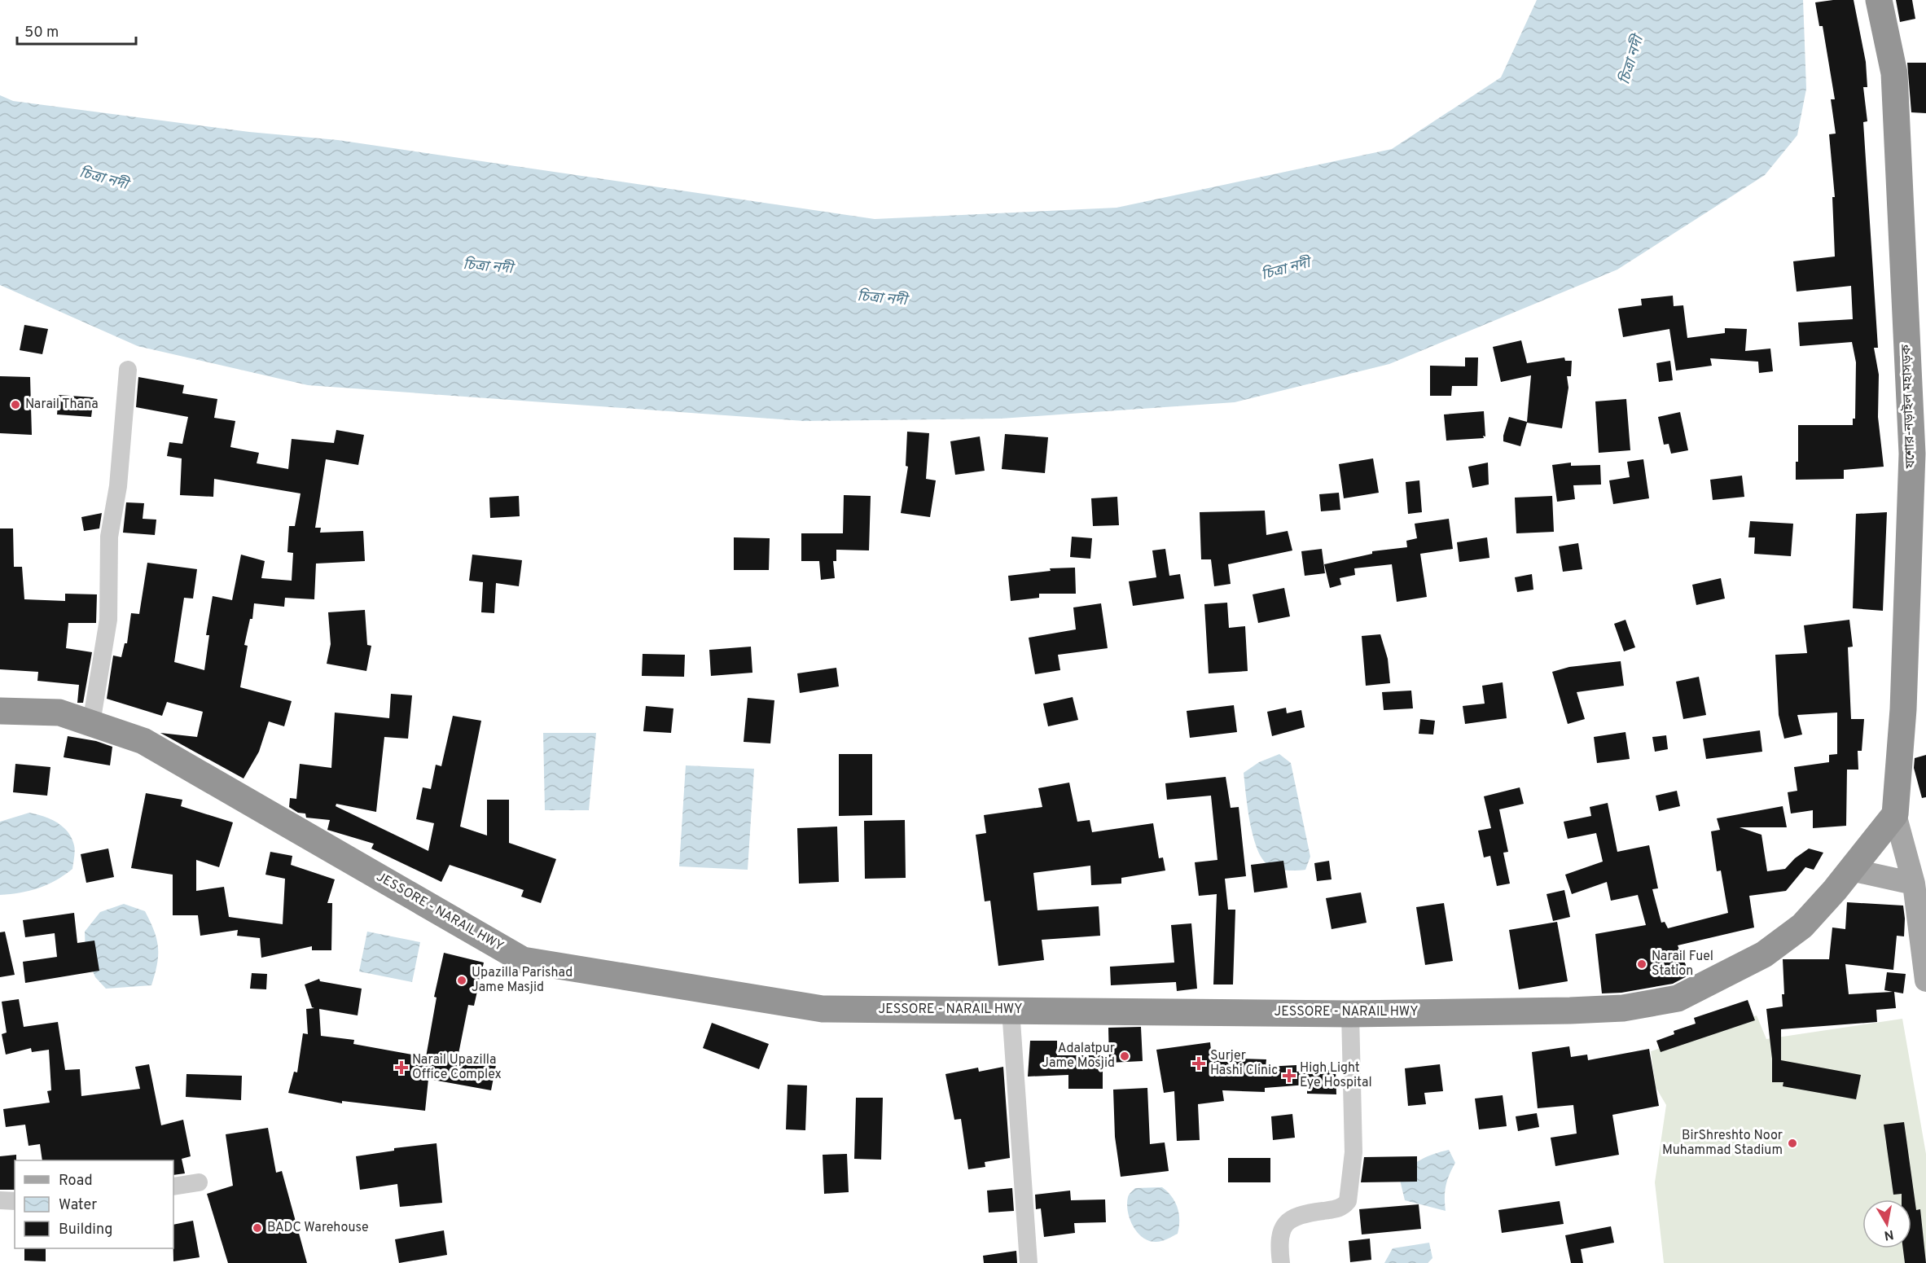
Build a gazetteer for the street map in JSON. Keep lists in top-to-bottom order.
{
  "streets": {
    "highway": ["যশোর-নড়াইল মহাসড়ক", "JESSORE - NARAIL HWY"]
  },
  "crossings": [
    ["যশোর-নড়াইল মহাসড়ক", "JESSORE - NARAIL HWY"]
  ],
  "water": ["চিত্রা নদী"],
  "places": {
    "other": [
      "Narail Thana",
      "Narail Fuel Station",
      "Upazilla Parishad Jame Masjid",
      "Adalatpur Jame Mosjid",
      "BirShreshto Noor Muhammad Stadium",
      "BADC Warehouse"
    ],
    "health": ["Surjer Hashi Clinic", "Narail Upazilla Office Complex", "High Light Eye Hospital"]
  },
  "legend": ["Road", "Water", "Building"],
  "scale_bar": "50 m",
  "north": "bottom"
}
